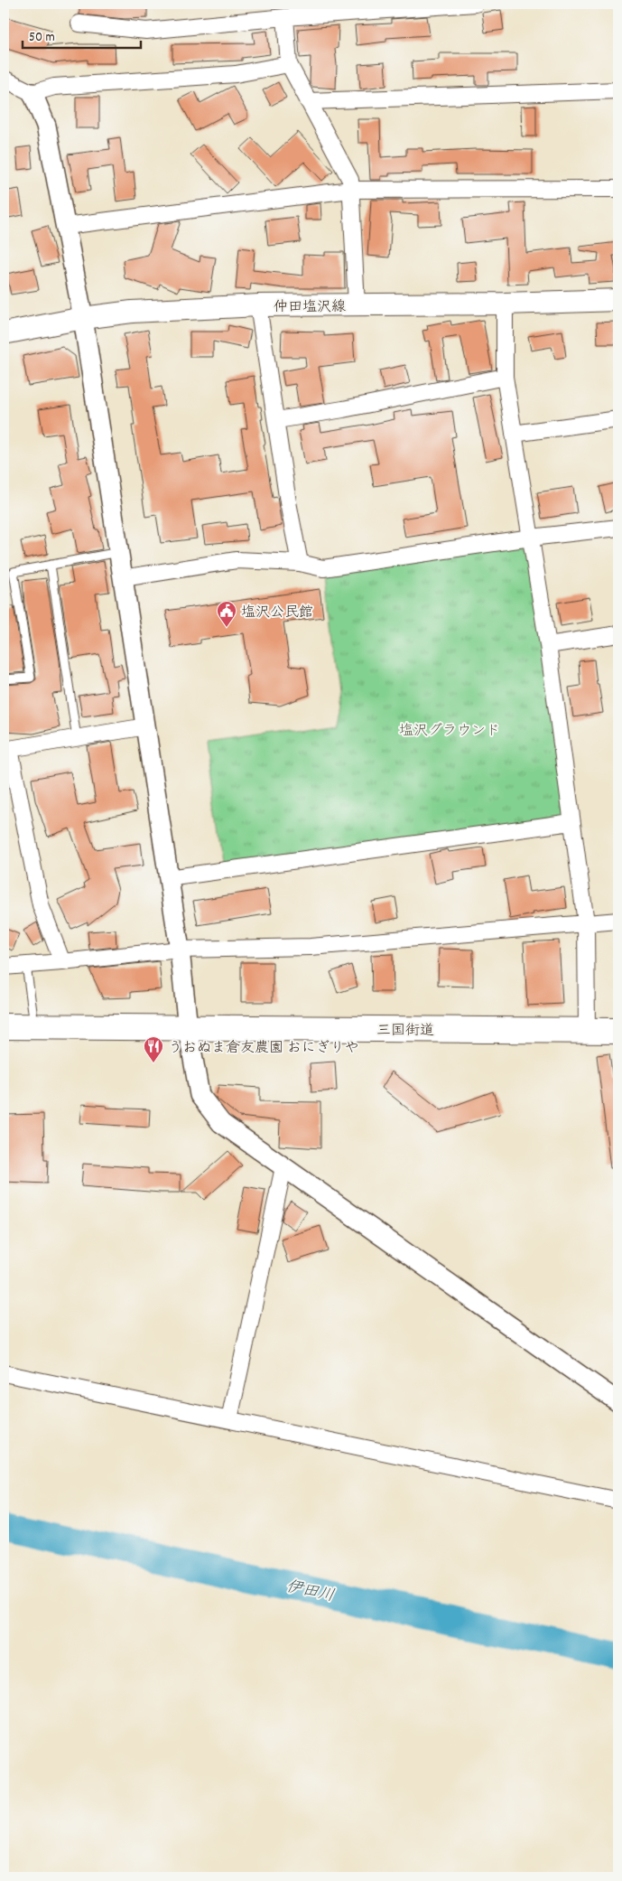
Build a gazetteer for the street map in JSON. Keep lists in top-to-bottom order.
{
  "streets": {
    "highway": ["三国街道"],
    "main road": ["仲田塩沢線"]
  },
  "water": ["伊田川"],
  "parks": ["塩沢グラウンド"],
  "places": {
    "public building": ["塩沢公民館"],
    "restaurant": ["うおぬま倉友農園 おにぎりや"]
  },
  "scale_bar": "50 m"
}
